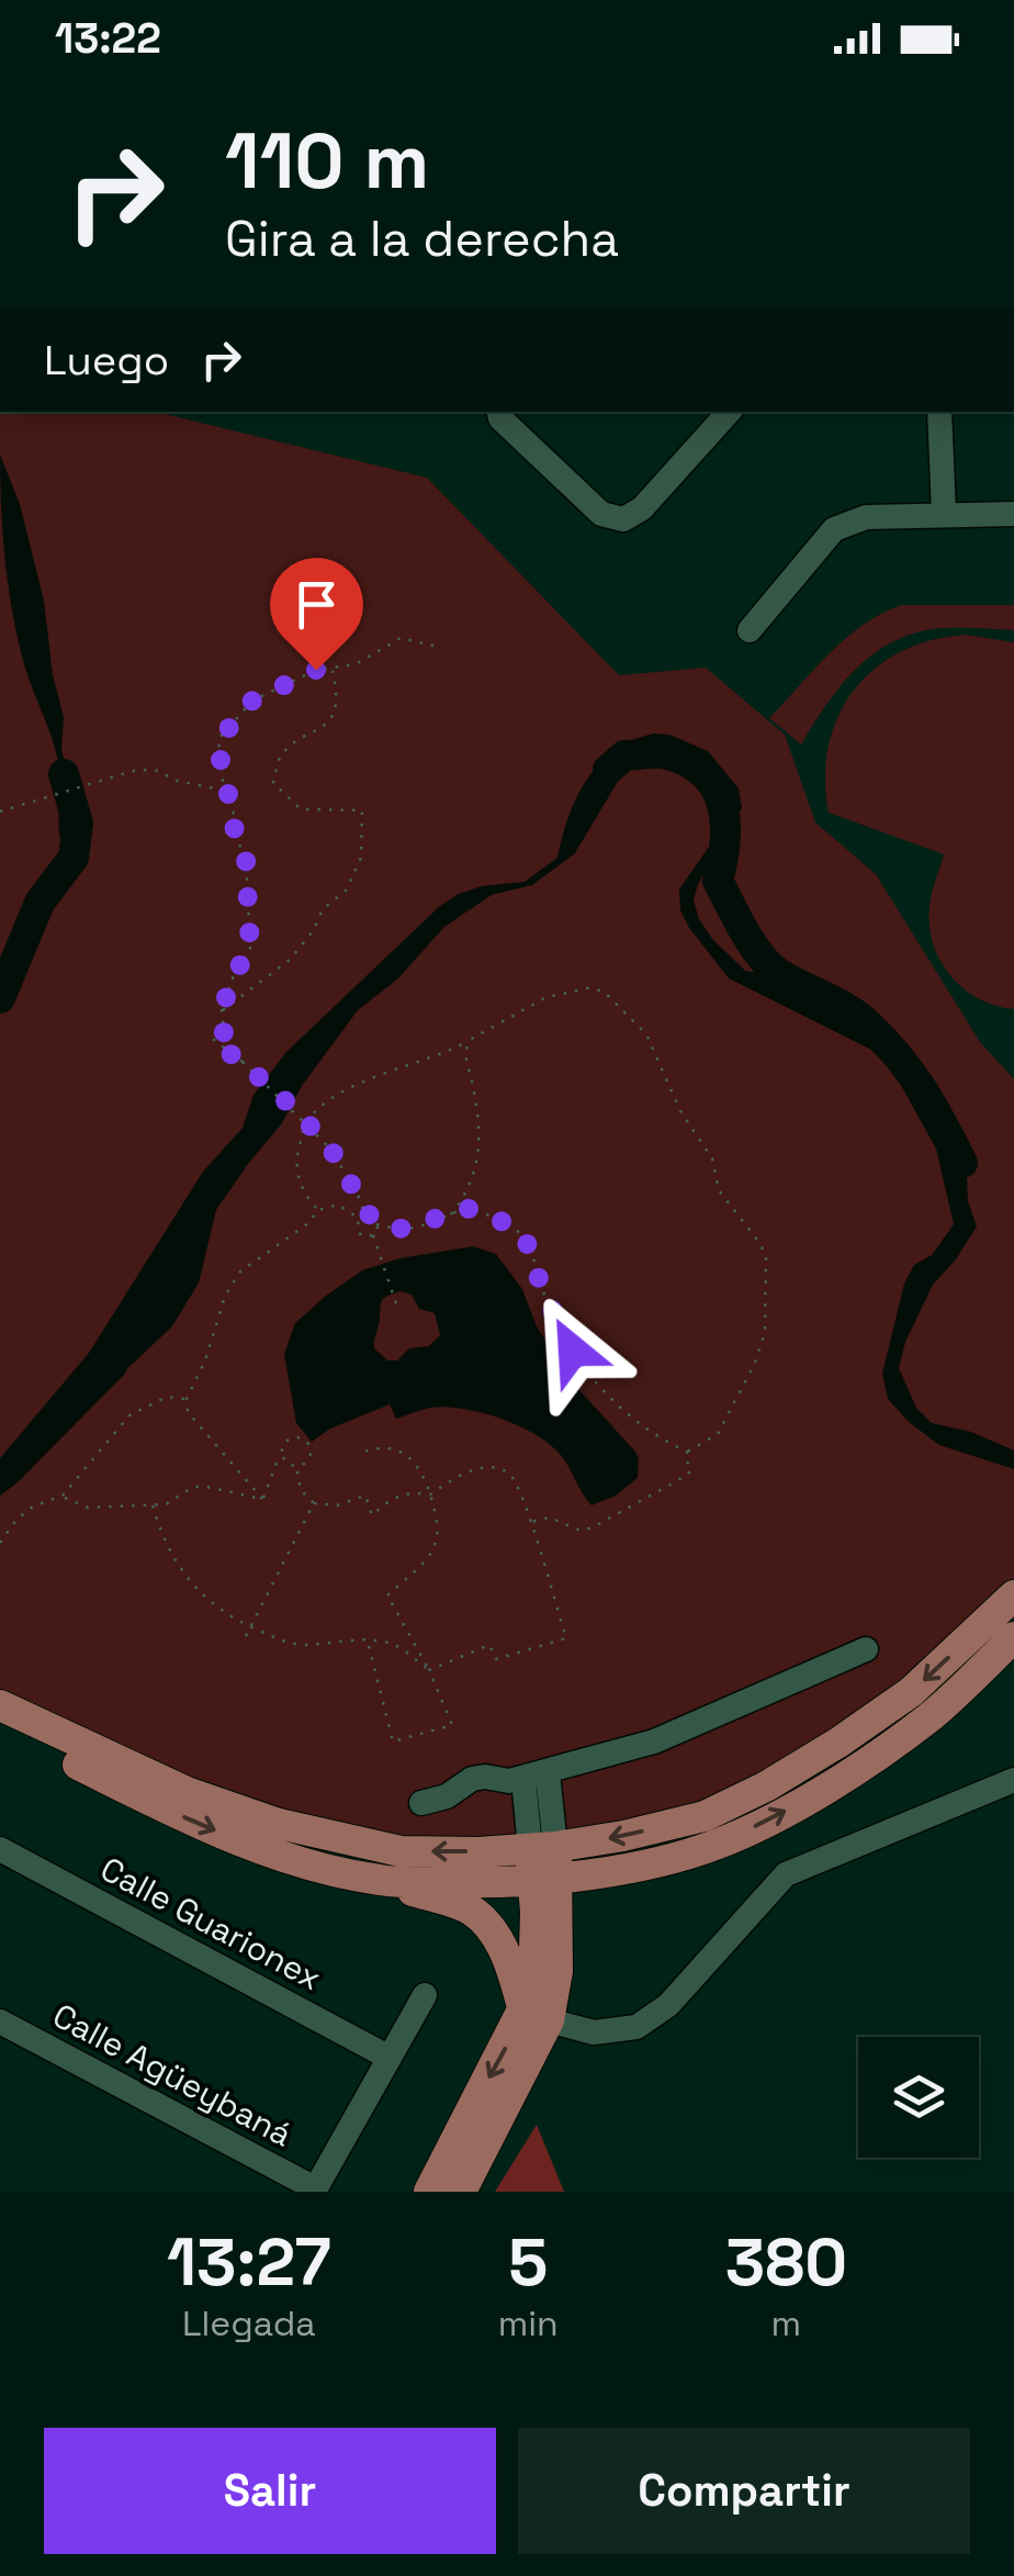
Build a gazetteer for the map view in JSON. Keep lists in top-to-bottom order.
{
  "streets": {
    "street": ["Calle Guarionex", "Calle Agüeybaná"]
  },
  "page": {
    "status": "13:22",
    "turn": ["110 m", "Gira a la derecha"],
    "then": "Luego",
    "eta": [
      "13:27",
      "Llegada",
      "5",
      "min",
      "380",
      "m"
    ],
    "buttons": ["Salir", "Compartir"]
  }
}
